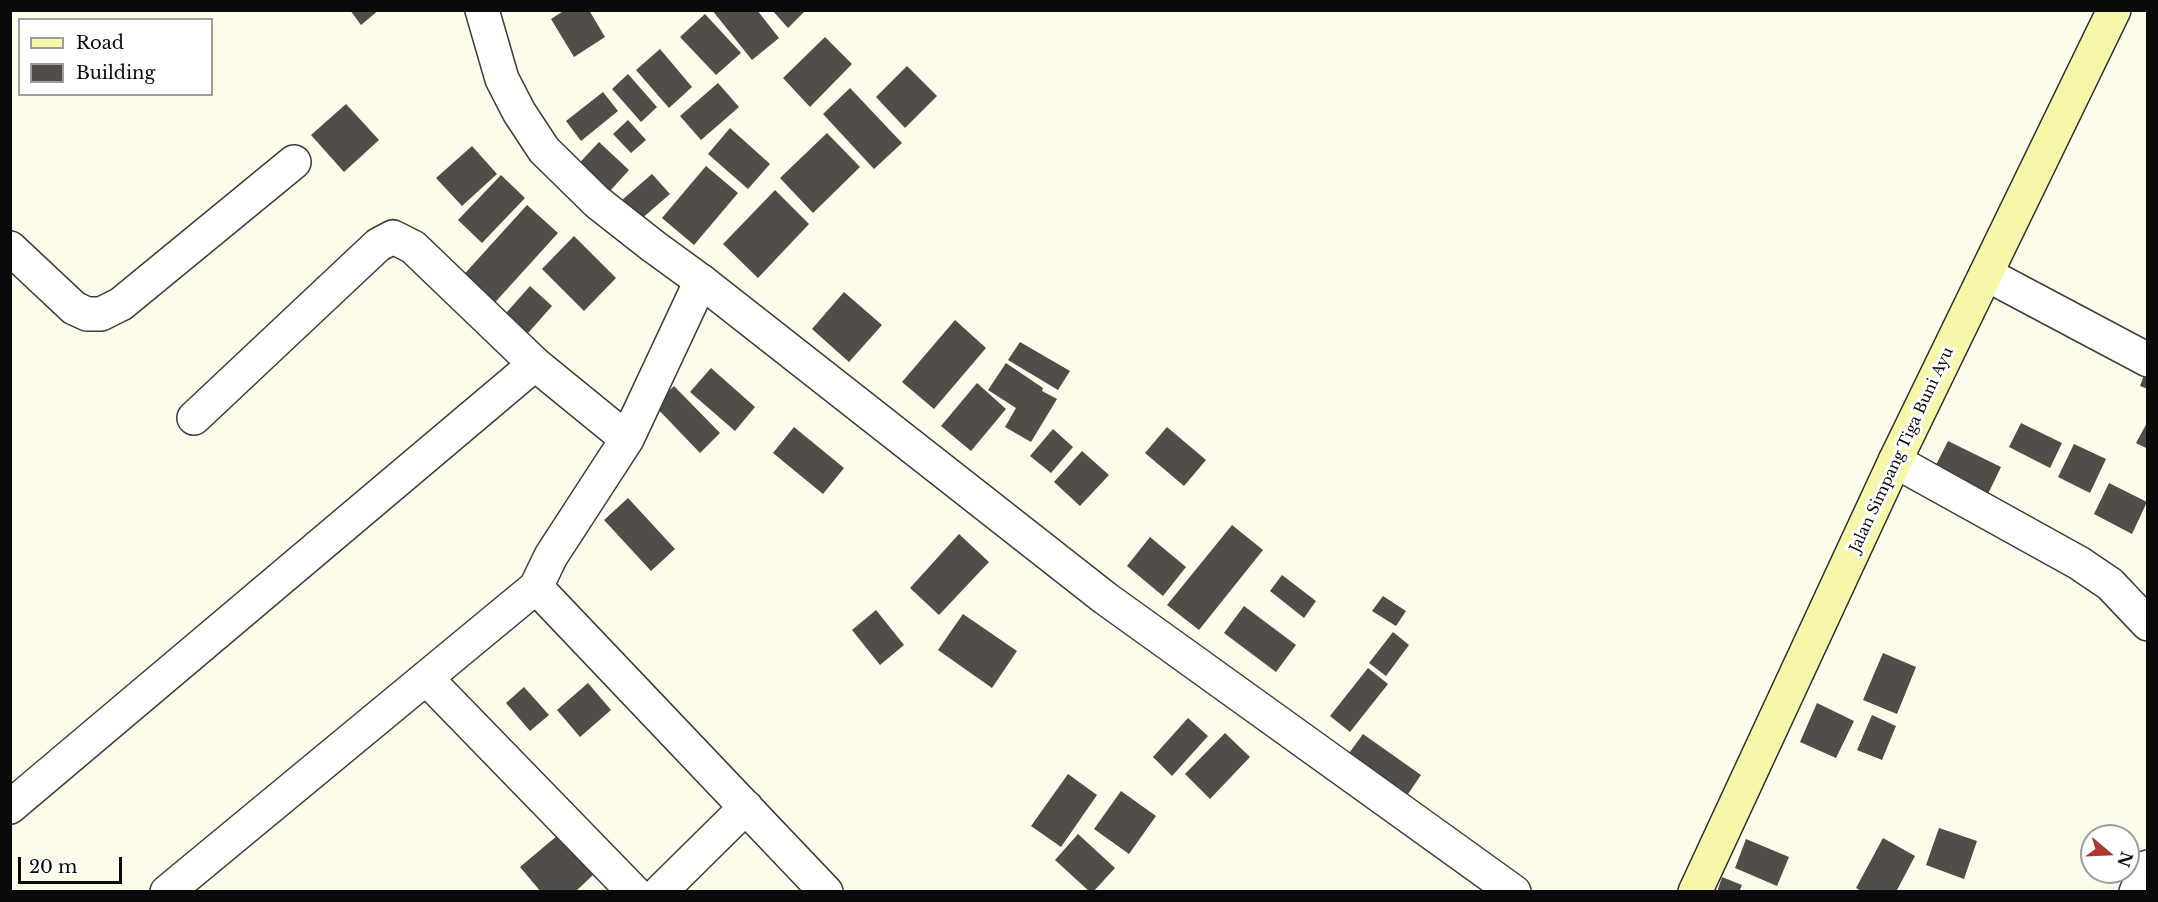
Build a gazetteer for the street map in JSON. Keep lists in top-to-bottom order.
{
  "streets": {
    "main road": ["Jalan Simpang Tiga Buni Ayu"]
  },
  "legend": ["Road", "Building"],
  "scale_bar": "20 m",
  "north": "right"
}
